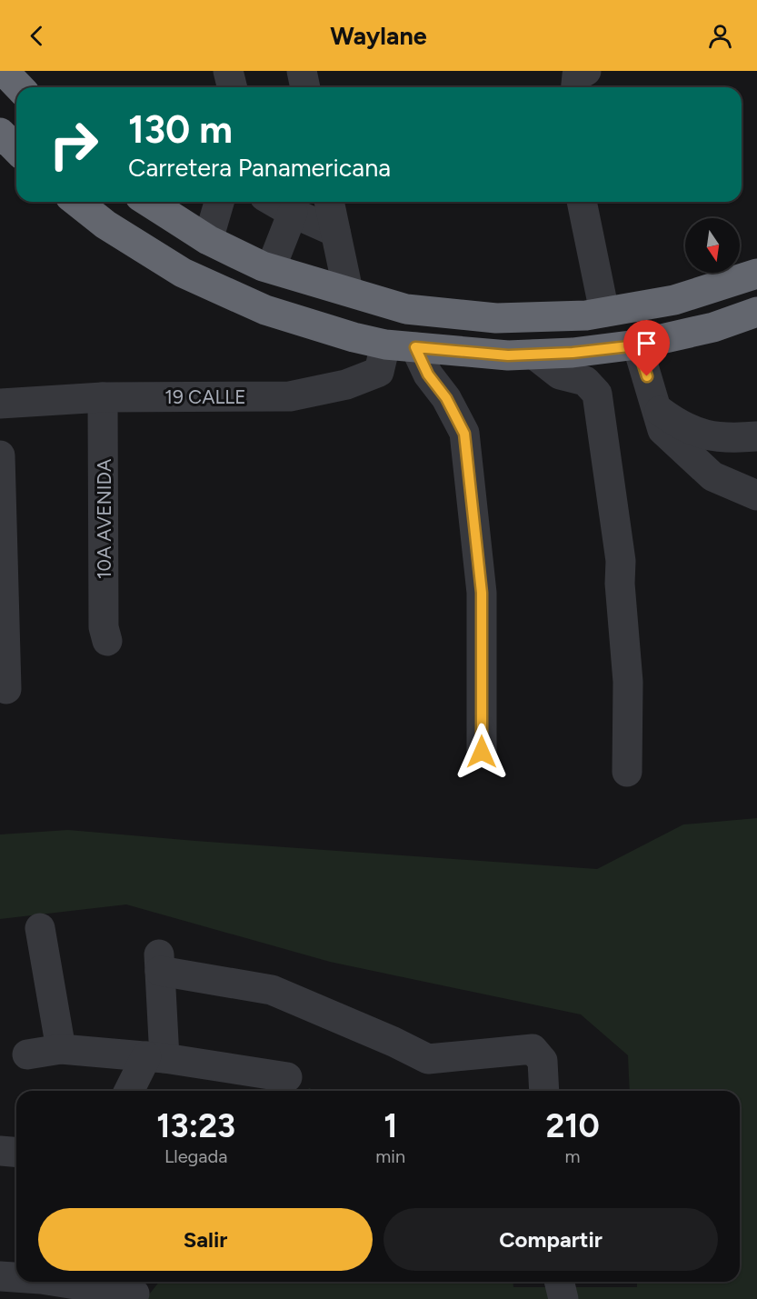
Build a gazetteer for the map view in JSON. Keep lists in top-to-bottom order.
{
  "streets": {
    "street": ["19 CALLE", "10A AVENIDA"]
  },
  "crossings": [
    ["19 CALLE", "10A AVENIDA"]
  ],
  "north": "bottom",
  "page": {
    "header": "Waylane",
    "turn": ["130 m", "Carretera Panamericana"],
    "eta": [
      "13:23",
      "Llegada",
      "1",
      "min",
      "210",
      "m"
    ],
    "buttons": ["Salir", "Compartir"]
  }
}
